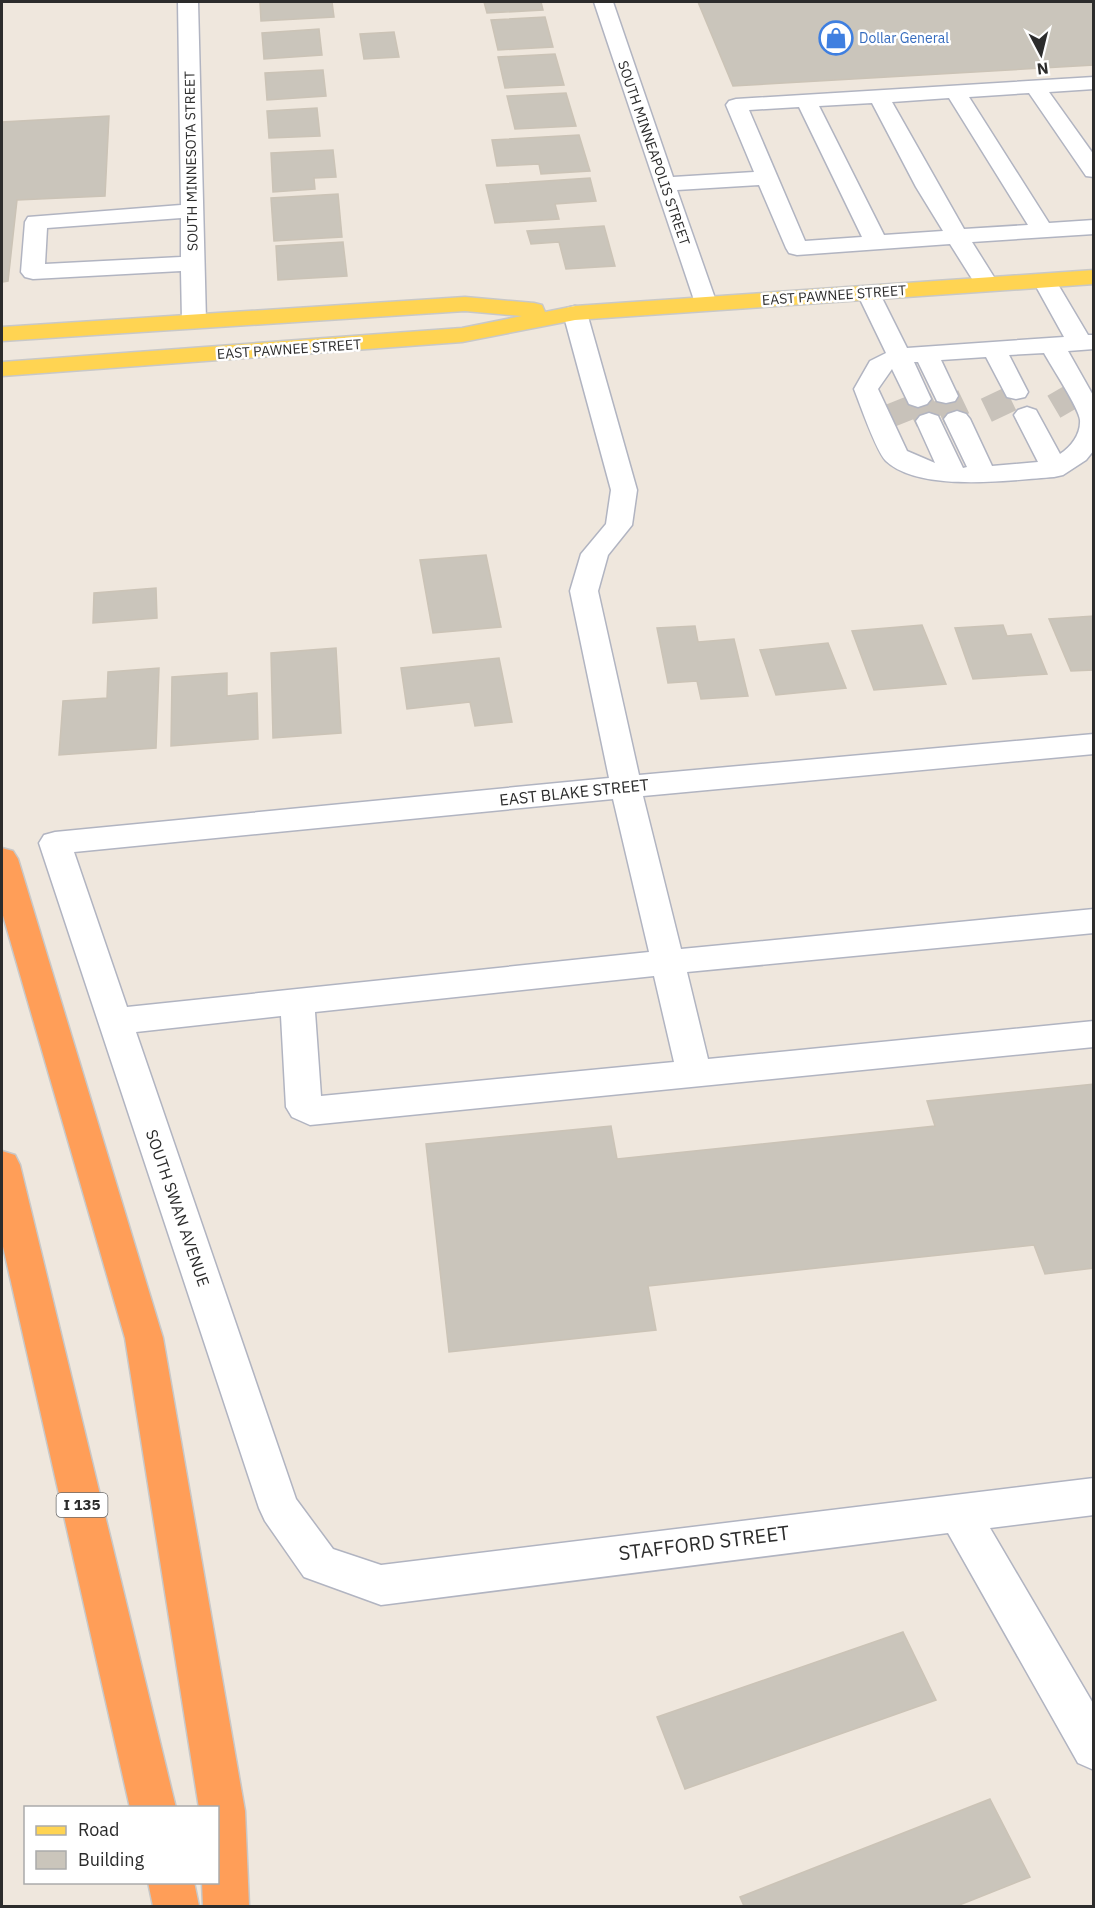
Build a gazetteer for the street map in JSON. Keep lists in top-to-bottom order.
{
  "streets": {
    "highway": ["I 135"],
    "main road": ["EAST PAWNEE STREET"],
    "street": [
      "SOUTH MINNEAPOLIS STREET",
      "SOUTH MINNESOTA STREET",
      "EAST BLAKE STREET",
      "SOUTH SWAN AVENUE",
      "STAFFORD STREET"
    ]
  },
  "crossings": [
    ["SOUTH MINNEAPOLIS STREET", "EAST PAWNEE STREET"],
    ["SOUTH MINNESOTA STREET", "EAST PAWNEE STREET"],
    ["EAST BLAKE STREET", "SOUTH SWAN AVENUE"],
    ["SOUTH SWAN AVENUE", "STAFFORD STREET"]
  ],
  "places": {
    "shop": ["Dollar General"]
  },
  "legend": ["Road", "Building"],
  "north": "bottom"
}
